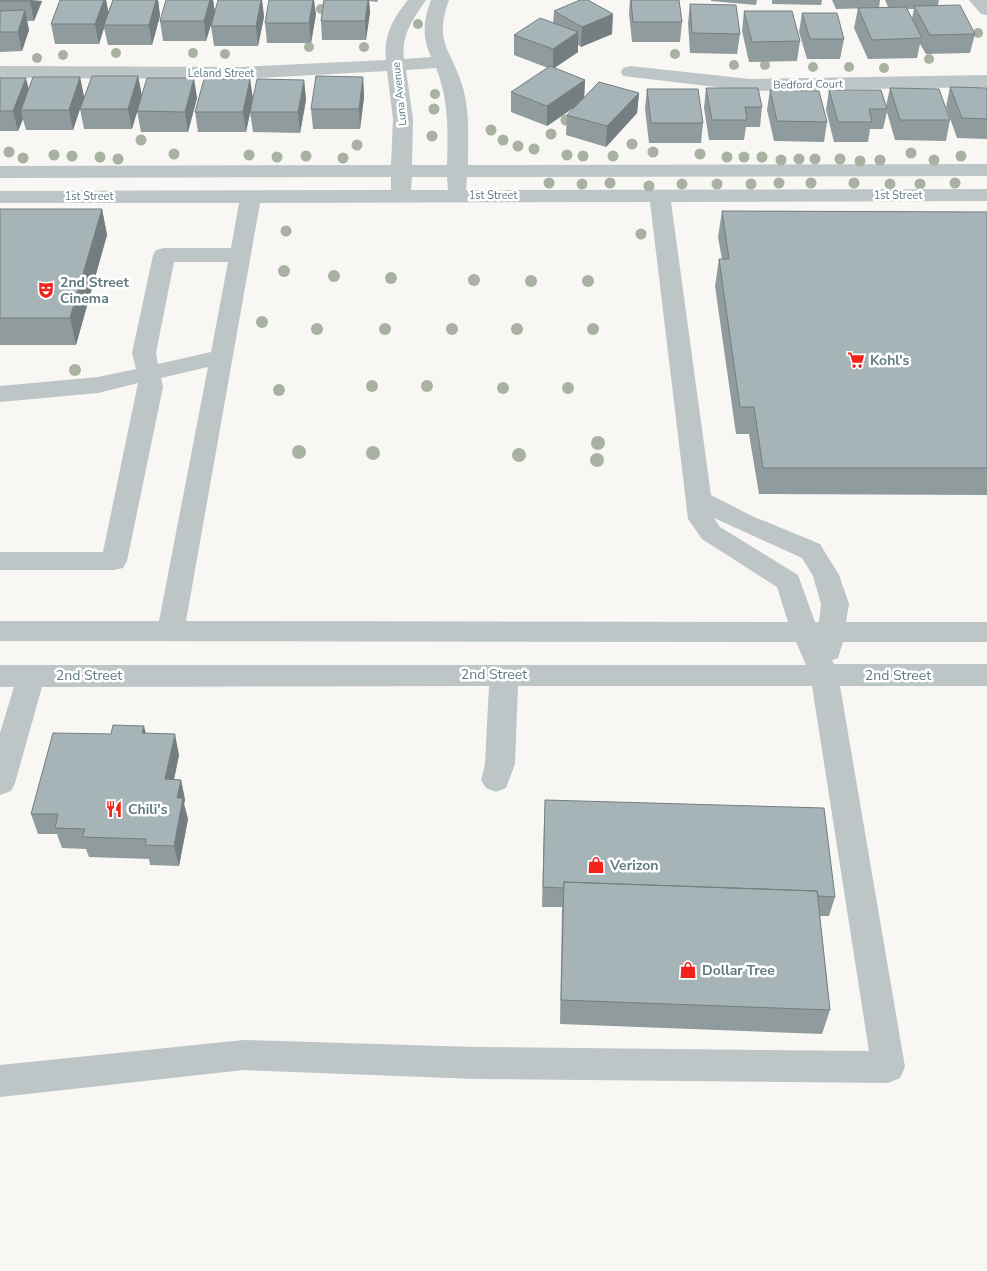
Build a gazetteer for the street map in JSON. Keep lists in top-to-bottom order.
{
  "streets": {
    "street": [
      "Leland Street",
      "Bedford Court",
      "Luna Avenue",
      "1st Street",
      "2nd Street"
    ]
  },
  "crossings": [
    ["Leland Street", "Luna Avenue"],
    ["Luna Avenue", "1st Street"]
  ],
  "places": {
    "theatre": ["2nd Street Cinema"],
    "supermarket": ["Kohl's"],
    "restaurant": ["Chili's"],
    "shop": ["Verizon", "Dollar Tree"]
  }
}
